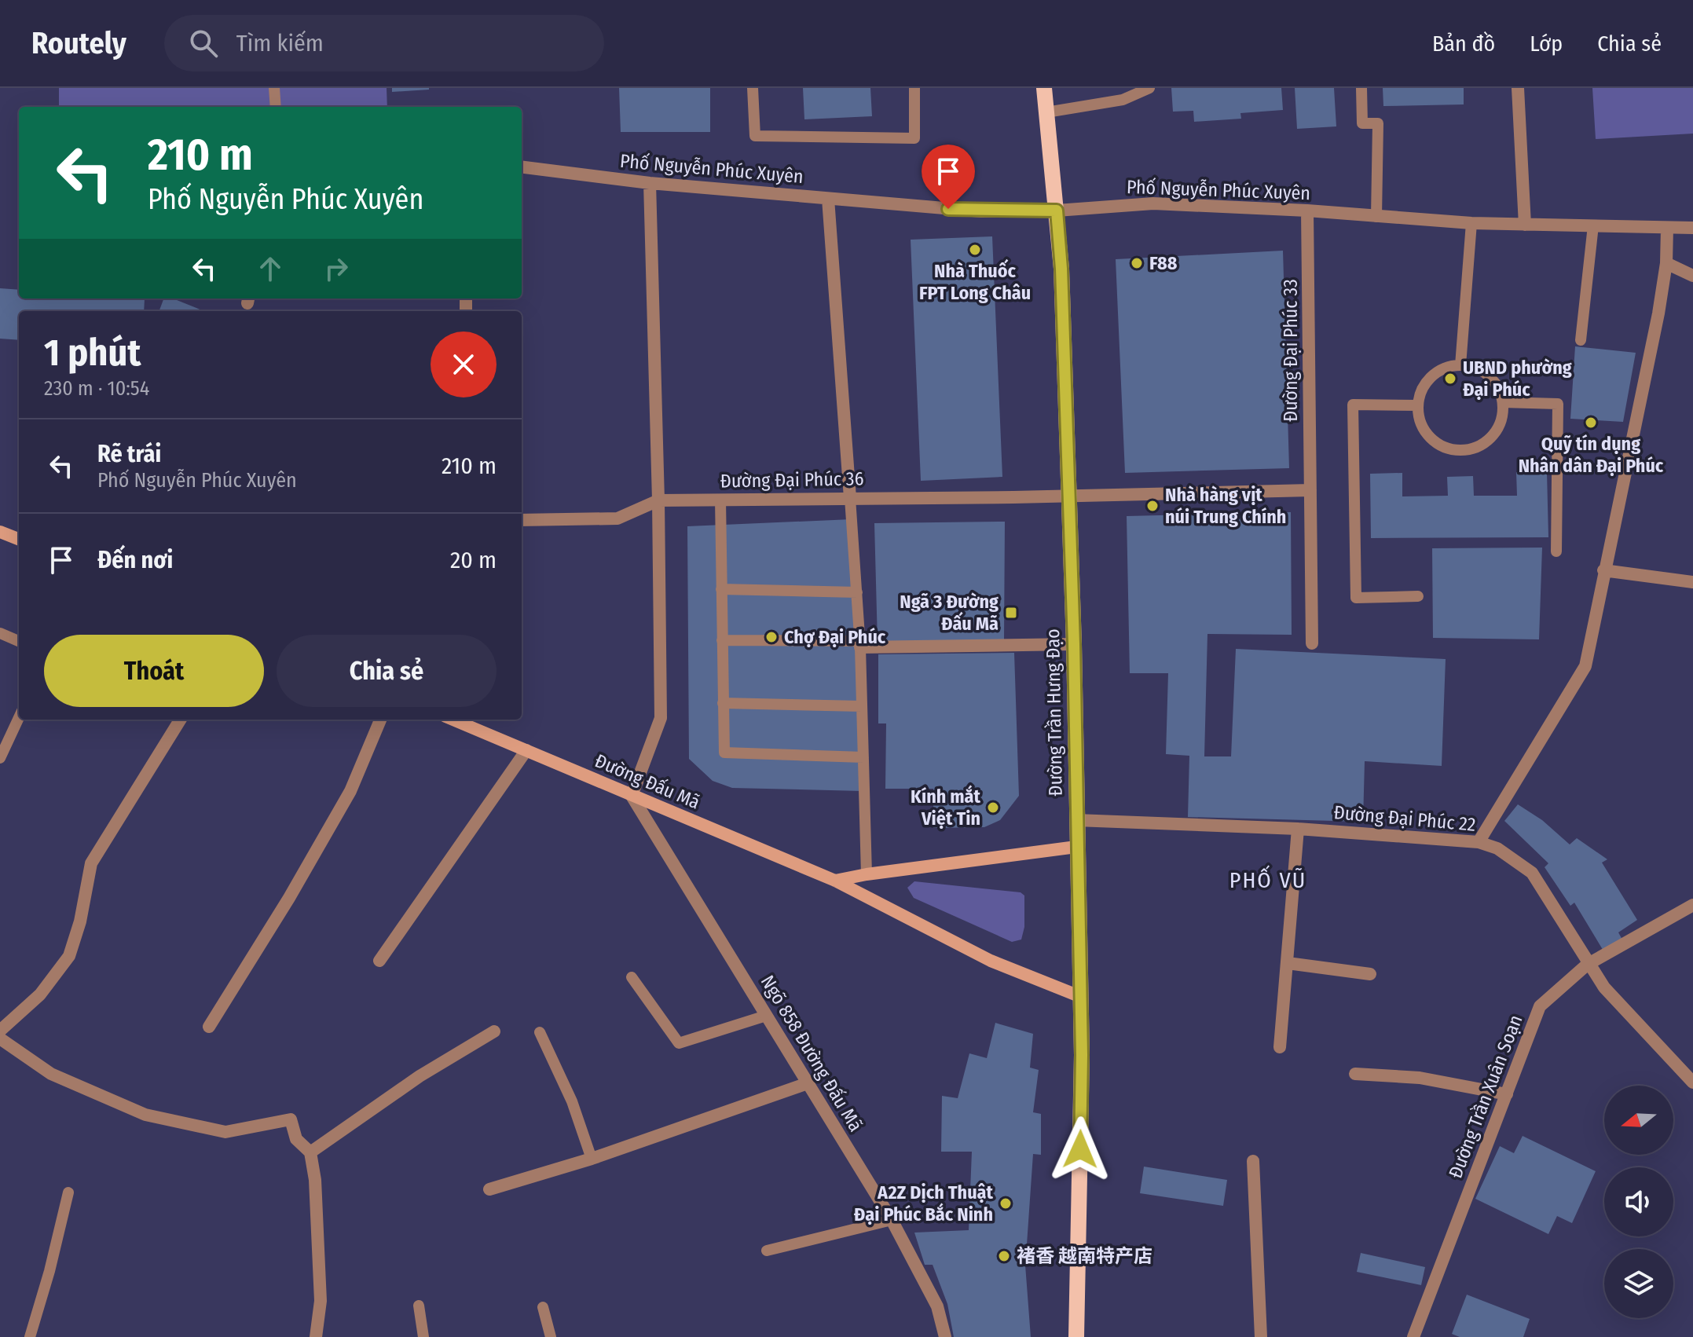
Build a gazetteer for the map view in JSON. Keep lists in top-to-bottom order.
{
  "streets": {
    "main road": ["Đường Trần Hưng Đạo"],
    "street": [
      "Phố Nguyễn Phúc Xuyên",
      "Đường Đại Phúc 33",
      "Đường Đại Phúc 36",
      "Đường Đấu Mã",
      "Đường Đại Phúc 22",
      "Ngõ 858 Đường Đấu Mã",
      "Đường Trần Xuân Soạn"
    ]
  },
  "crossings": [
    ["Phố Nguyễn Phúc Xuyên", "Đường Đại Phúc 33"],
    ["Phố Nguyễn Phúc Xuyên", "Đường Trần Hưng Đạo"],
    ["Đường Đại Phúc 36", "Đường Trần Hưng Đạo"],
    ["Đường Trần Hưng Đạo", "Đường Đấu Mã"],
    ["Đường Trần Hưng Đạo", "Đường Đại Phúc 22"],
    ["Đường Đấu Mã", "Ngõ 858 Đường Đấu Mã"],
    ["Đường Đại Phúc 22", "Đường Trần Xuân Soạn"]
  ],
  "districts": ["PHỐ VŨ"],
  "places": {
    "other": [
      "Nhà Thuốc FPT Long Châu",
      "F88",
      "UBND phường Đại Phúc",
      "Quỹ tín dụng Nhân dân Đại Phúc",
      "Nhà hàng vịt núi Trung Chính",
      "Chợ Đại Phúc",
      "Kính mắt Việt Tin",
      "A2Z Dịch Thuật Đại Phúc Bắc Ninh",
      "褚香 越南特产店"
    ],
    "transit": ["Ngã 3 Đường Đấu Mã"]
  },
  "north": "left",
  "page": {
    "header": "Routely",
    "search": "Tìm kiếm",
    "nav": ["Bản đồ", "Lớp", "Chia sẻ"],
    "turn": ["210 m", "Phố Nguyễn Phúc Xuyên"],
    "heading": ["1 phút", "230 m · 10:54"],
    "list": [
      {
        "name": "Rẽ trái",
        "note": "Phố Nguyễn Phúc Xuyên",
        "value": "210 m"
      },
      {
        "name": "Đến nơi",
        "value": "20 m"
      }
    ],
    "buttons": ["Thoát", "Chia sẻ"]
  }
}
